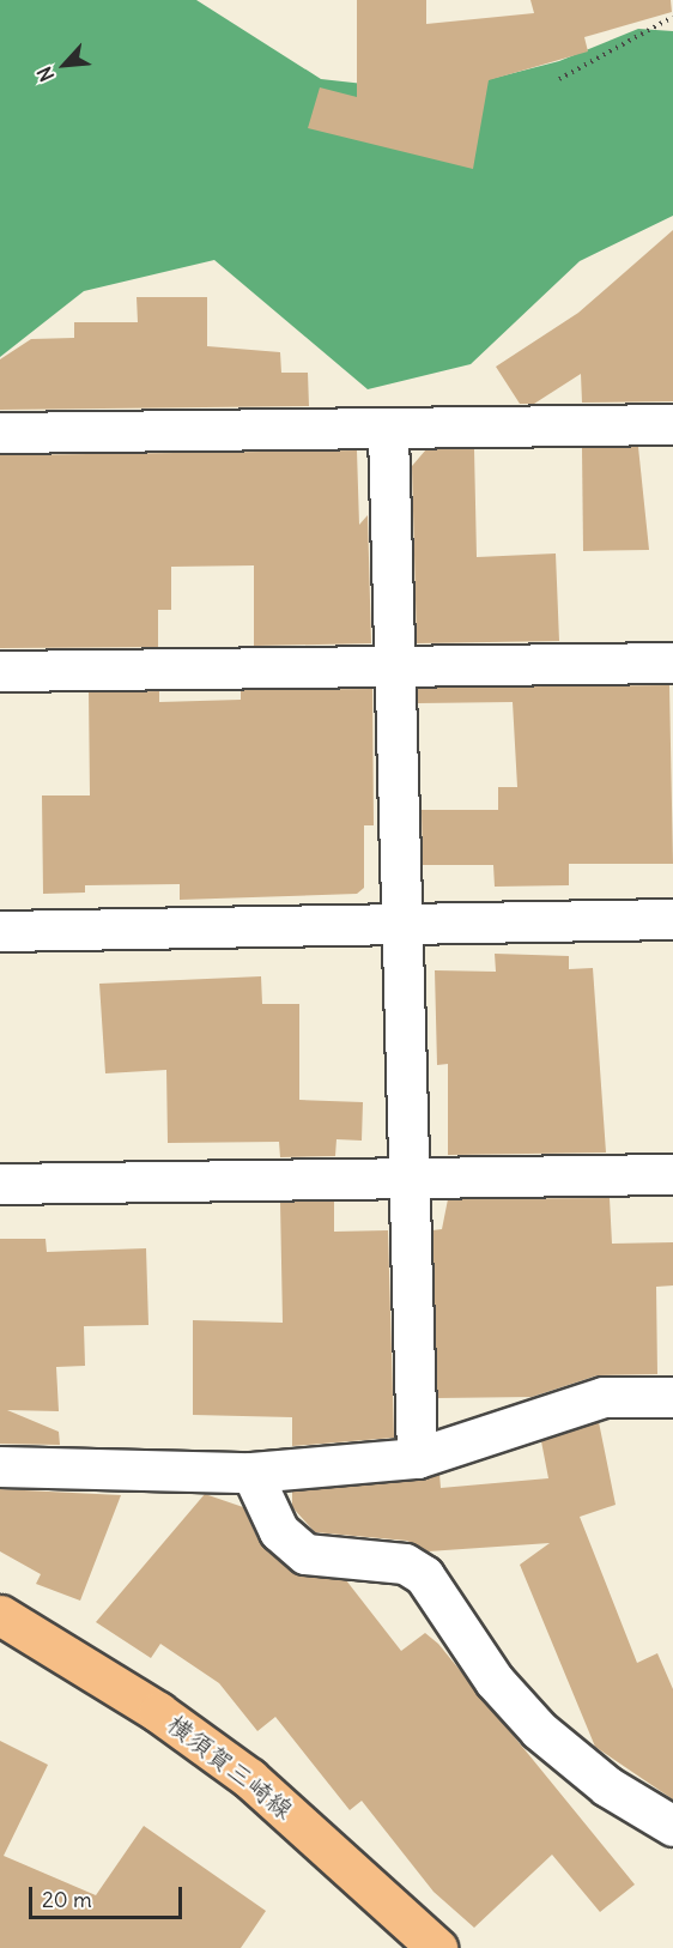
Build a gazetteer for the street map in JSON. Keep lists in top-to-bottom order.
{
  "streets": {
    "main road": ["横須賀三崎線"]
  },
  "scale_bar": "20 m",
  "north": "bottom left"
}
